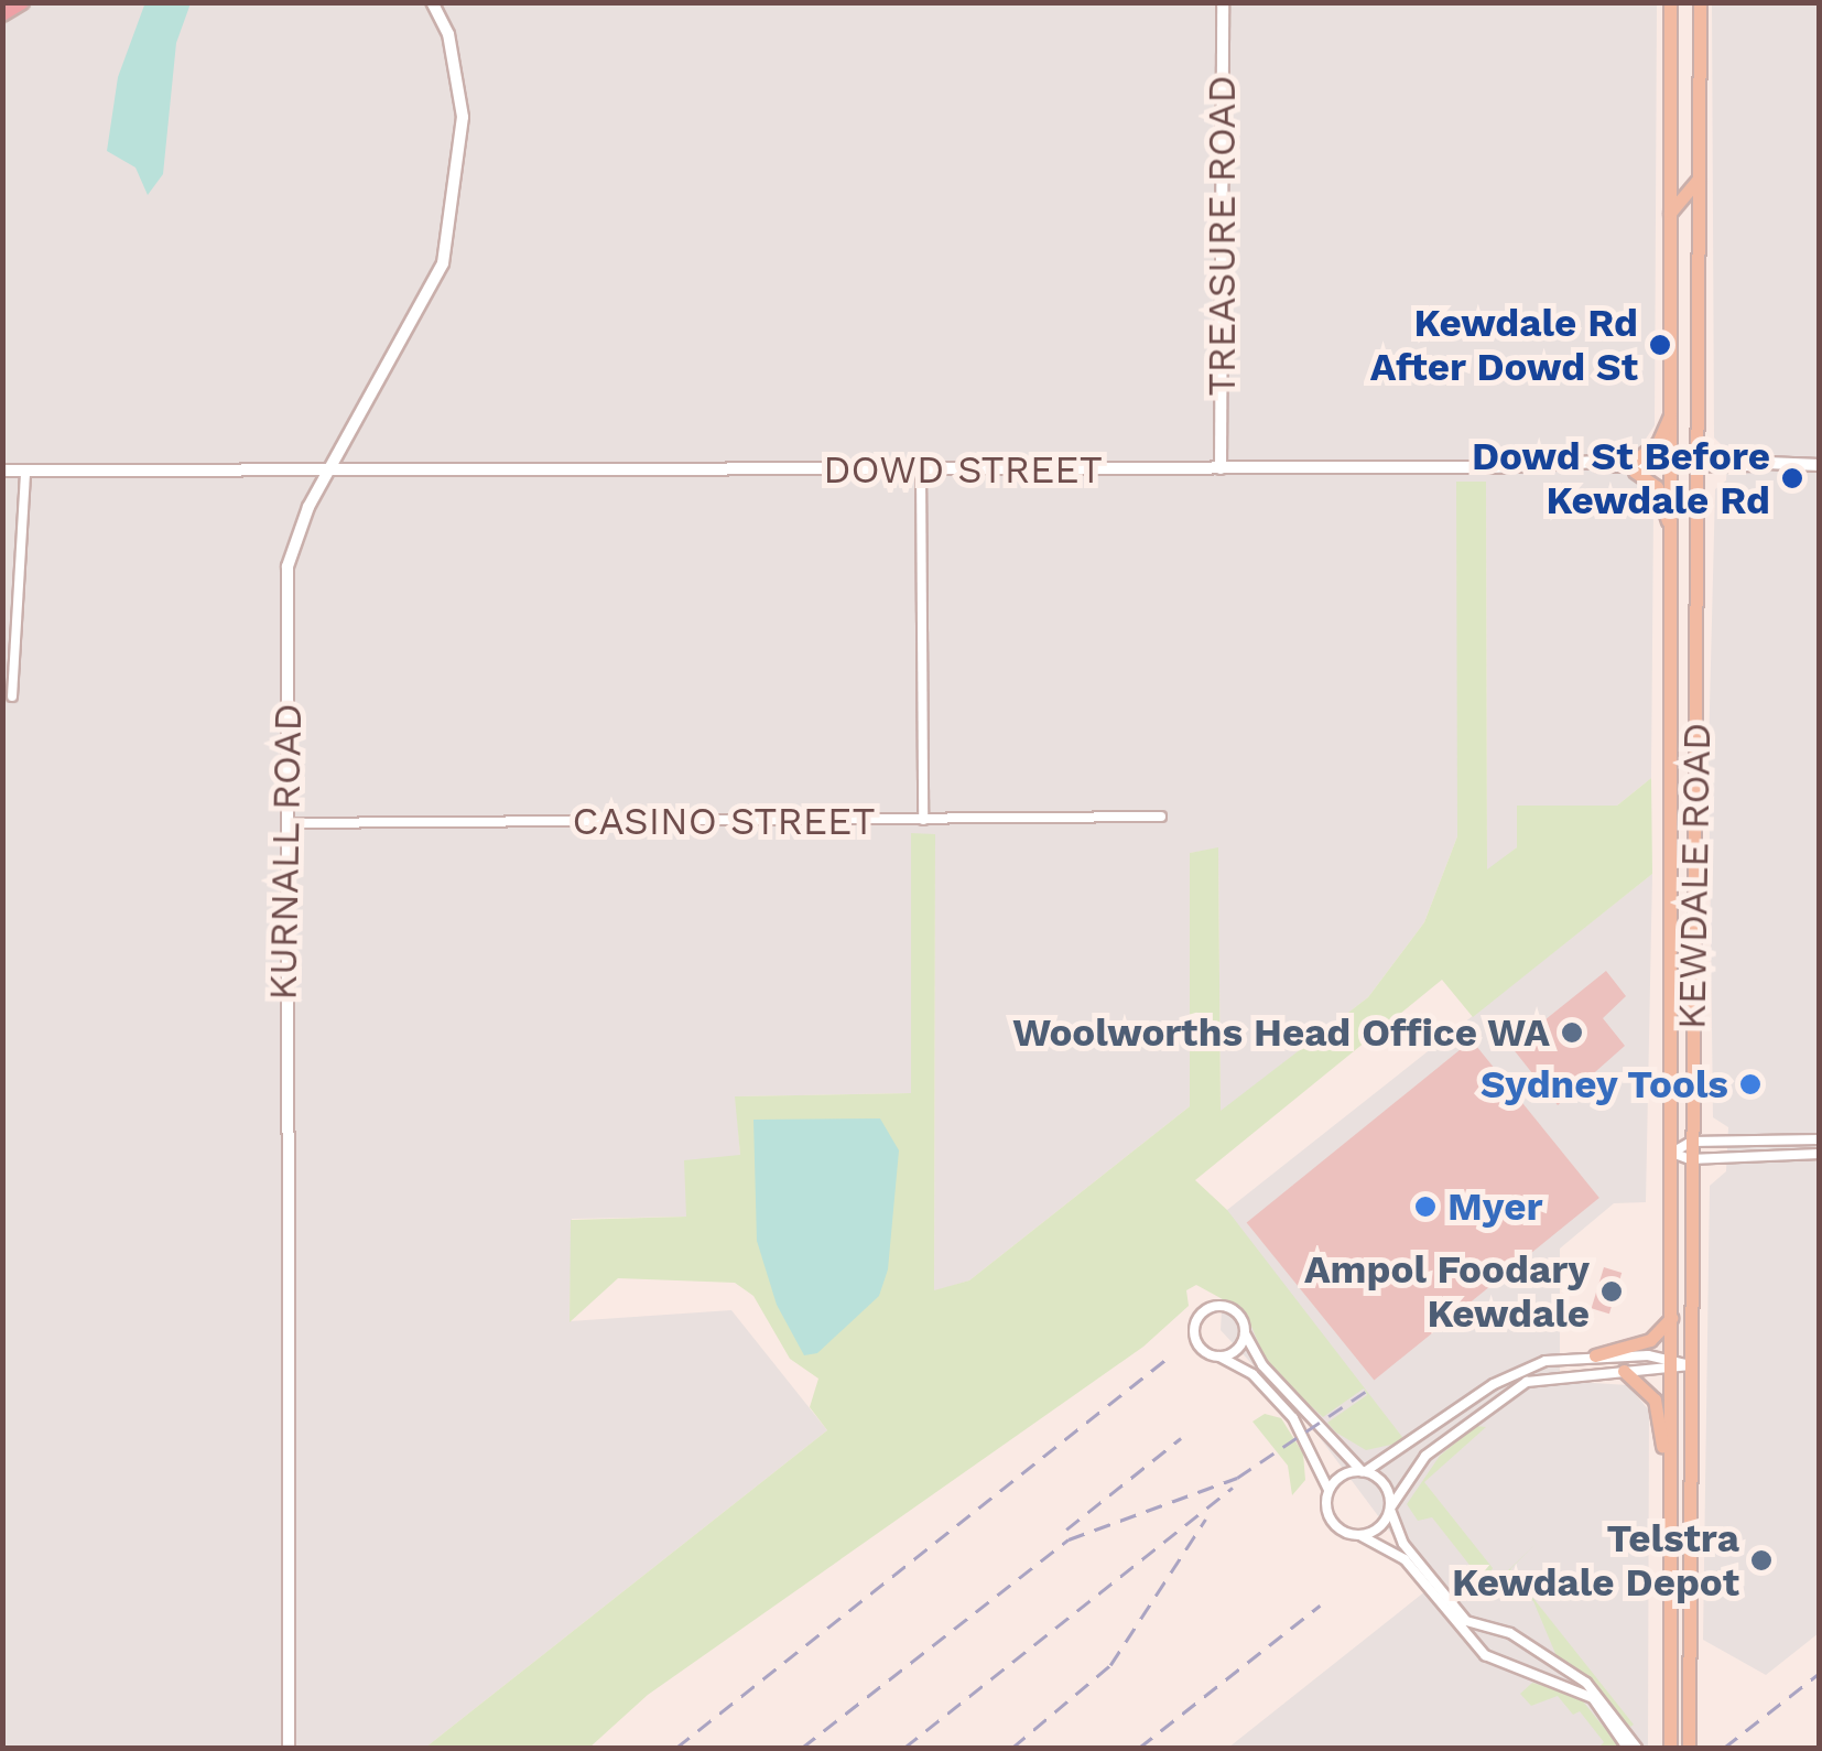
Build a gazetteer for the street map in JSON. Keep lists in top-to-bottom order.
{
  "streets": {
    "main road": ["KEWDALE ROAD"],
    "street": [
      "TREASURE ROAD",
      "DOWD STREET",
      "CASINO STREET",
      "KURNALL ROAD"
    ]
  },
  "crossings": [
    ["TREASURE ROAD", "DOWD STREET"],
    ["DOWD STREET", "KURNALL ROAD"],
    ["DOWD STREET", "KEWDALE ROAD"],
    ["CASINO STREET", "KURNALL ROAD"]
  ],
  "places": [
    "Kewdale Rd After Dowd St",
    "Dowd St Before Kewdale Rd",
    "Woolworths Head Office WA",
    "Sydney Tools",
    "Myer",
    "Ampol Foodary Kewdale",
    "Telstra Kewdale Depot"
  ]
}
